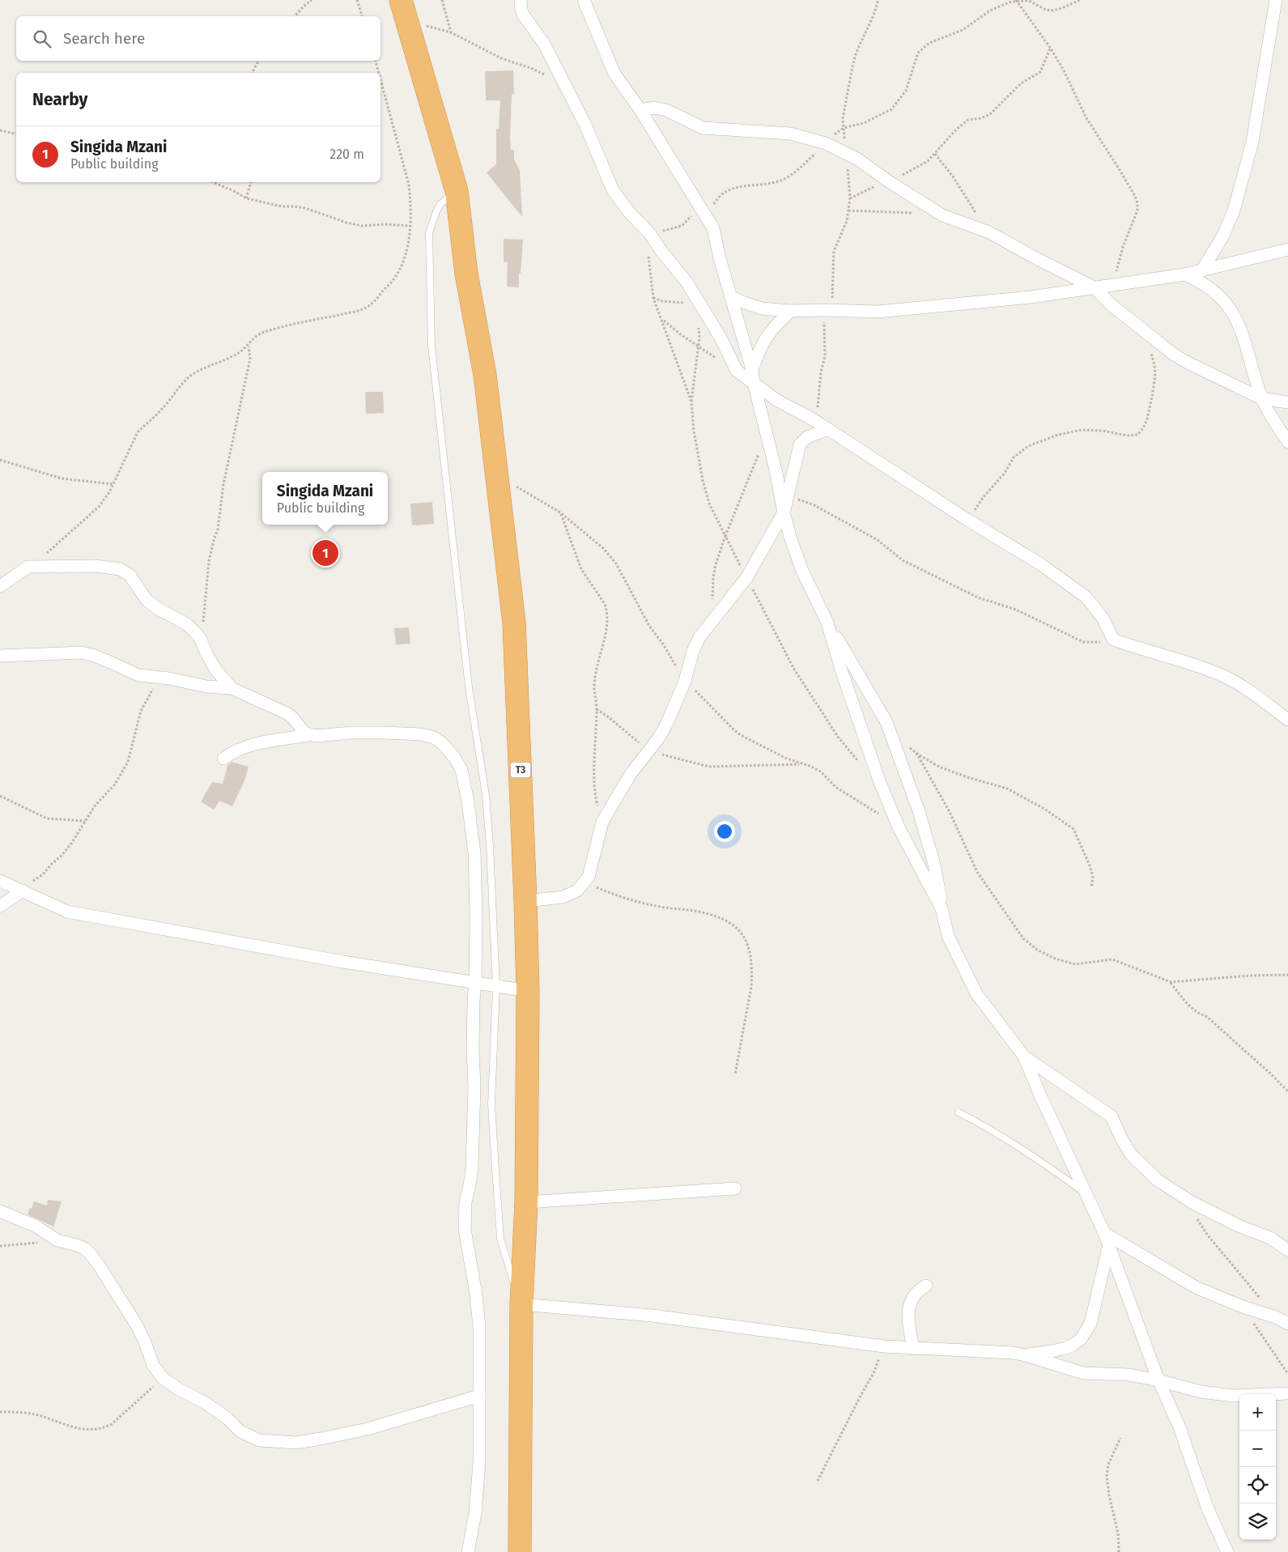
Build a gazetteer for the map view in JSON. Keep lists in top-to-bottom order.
{
  "streets": {
    "highway": ["T3"]
  },
  "page": {
    "search": "Search here",
    "heading": "Nearby",
    "list": [
      {
        "mark": "1",
        "name": "Singida Mzani",
        "note": "Public building",
        "value": "220 m"
      }
    ],
    "popup": ["Singida Mzani", "Public building"],
    "pins": "1",
    "map_buttons": ["+", "−"]
  }
}
